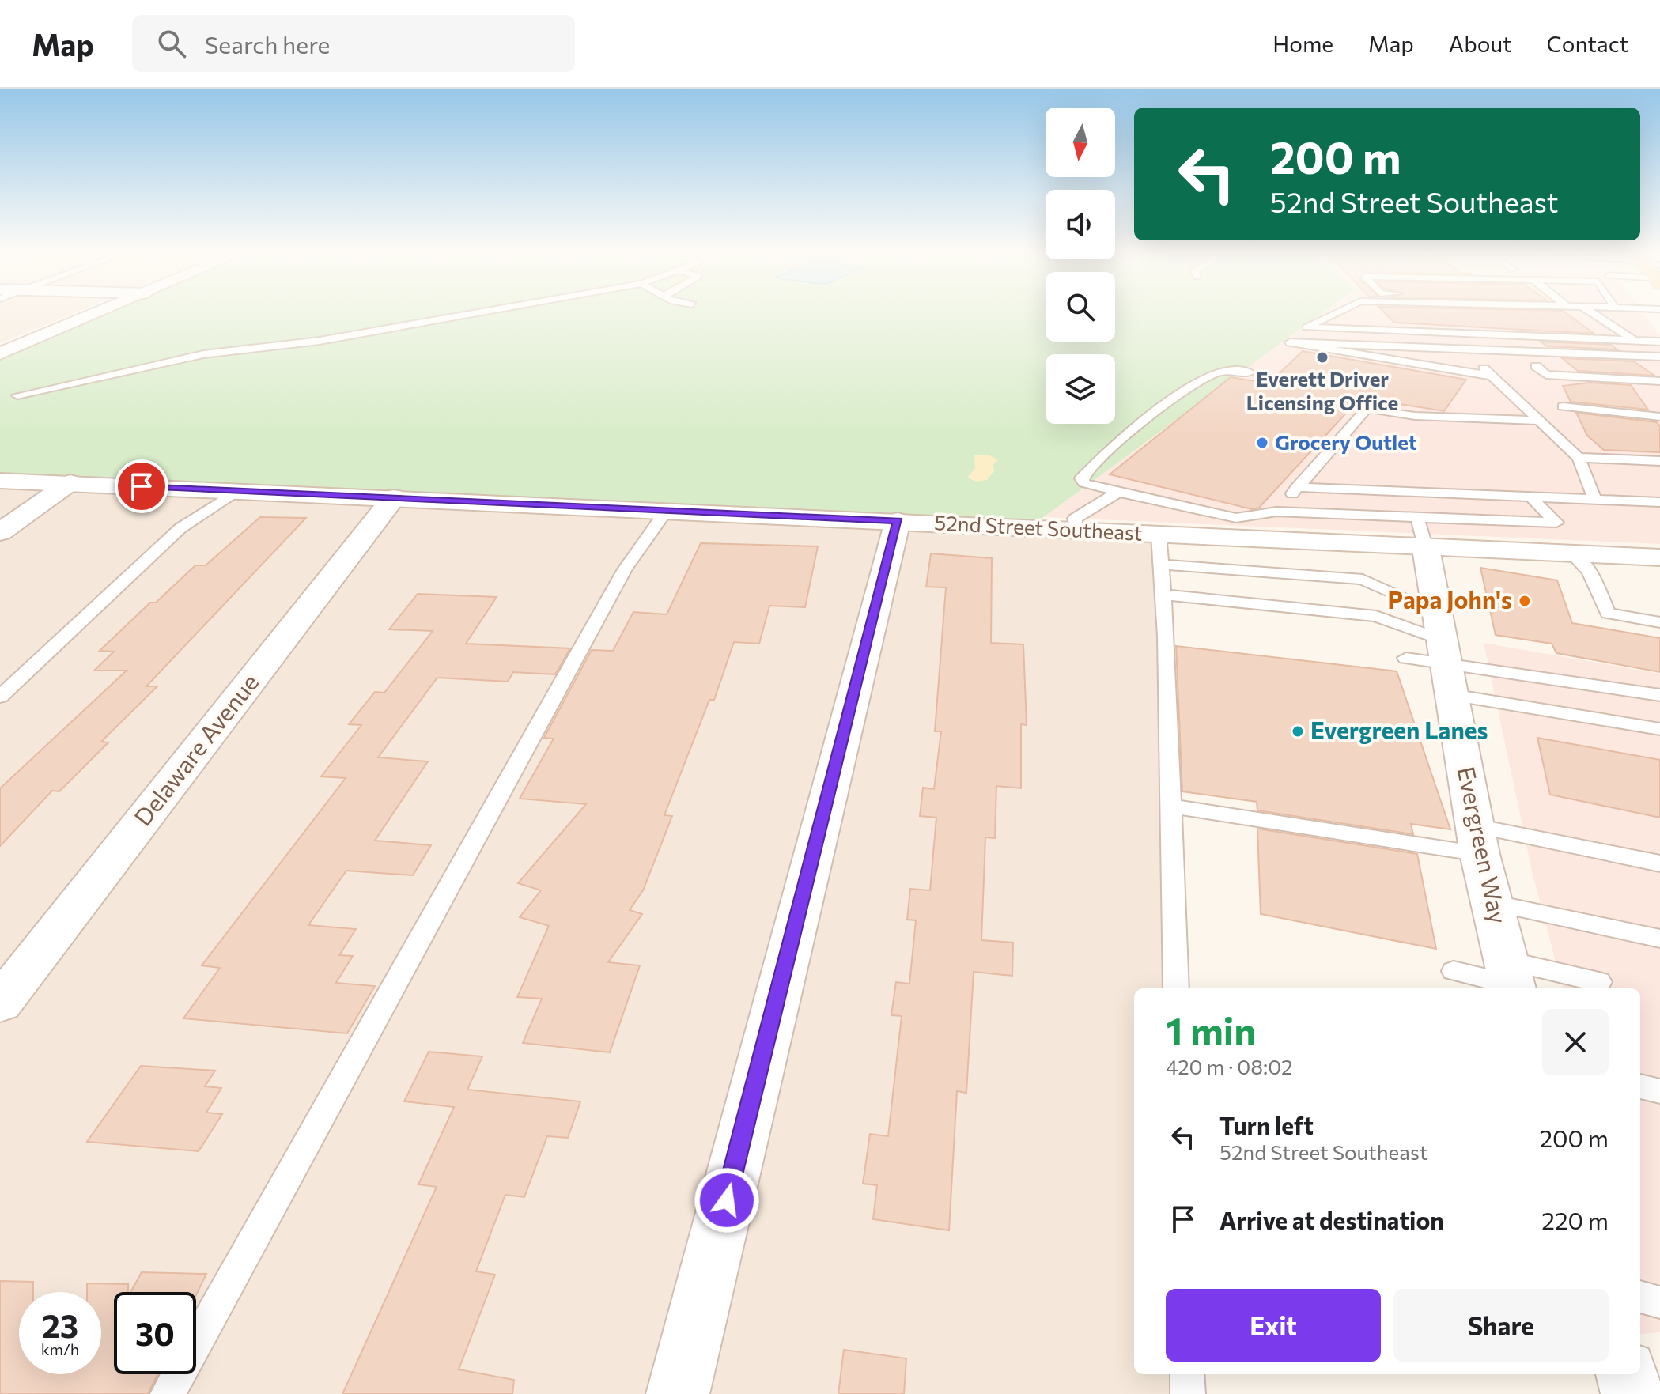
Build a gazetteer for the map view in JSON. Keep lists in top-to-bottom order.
{
  "streets": {
    "street": ["52nd Street Southeast", "Delaware Avenue", "Evergreen Way"]
  },
  "crossings": [
    ["52nd Street Southeast", "Delaware Avenue"],
    ["52nd Street Southeast", "Evergreen Way"]
  ],
  "places": [
    "Everett Driver Licensing Office",
    "Grocery Outlet",
    "Papa John's",
    "Evergreen Lanes"
  ],
  "north": "bottom",
  "page": {
    "header": "Map",
    "search": "Search here",
    "nav": [
      "Home",
      "Map",
      "About",
      "Contact"
    ],
    "turn": ["200 m", "52nd Street Southeast"],
    "heading": ["1 min", "420 m · 08:02"],
    "list": [
      {
        "name": "Turn left",
        "note": "52nd Street Southeast",
        "value": "200 m"
      },
      {
        "name": "Arrive at destination",
        "value": "220 m"
      }
    ],
    "buttons": ["Exit", "Share"],
    "speed": "23 km/h",
    "limit": "30"
  }
}
